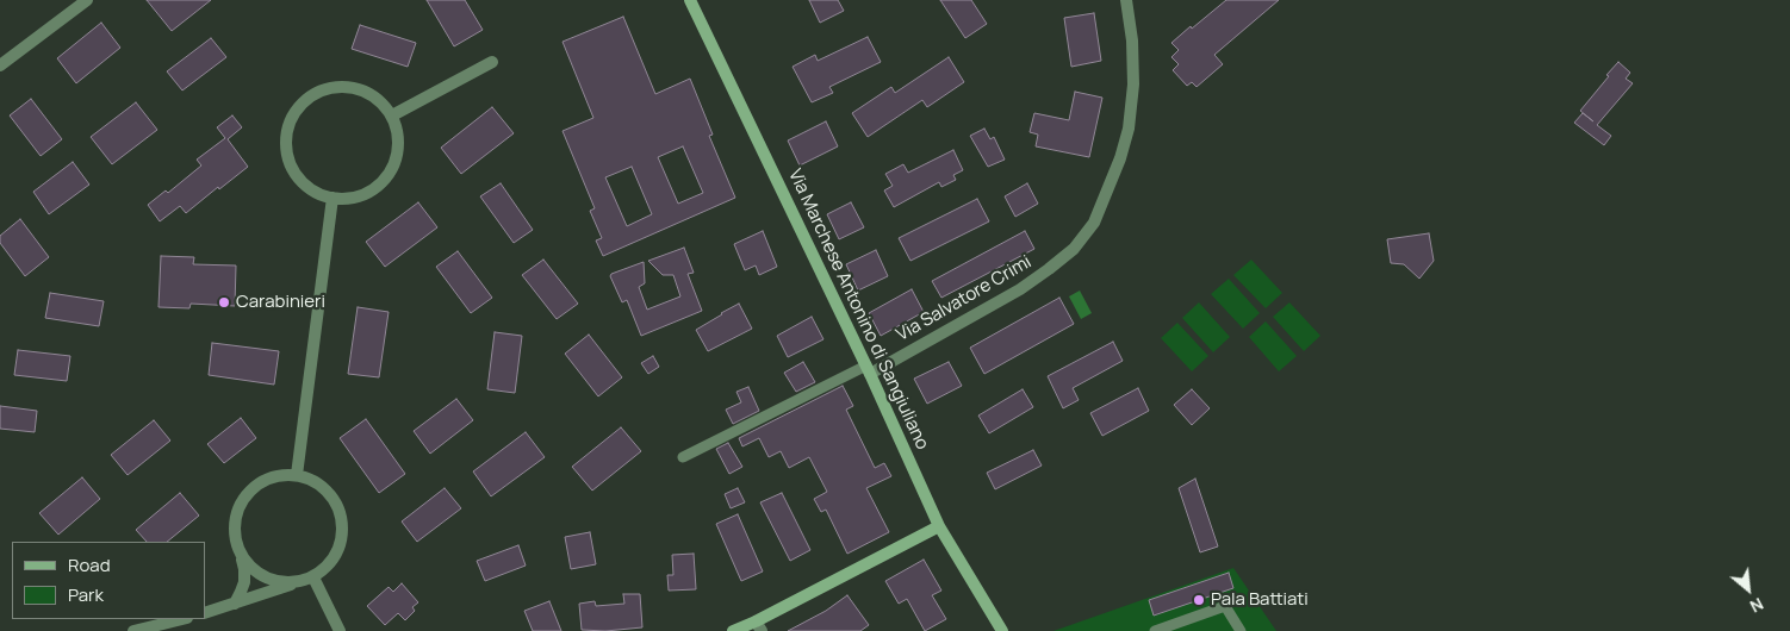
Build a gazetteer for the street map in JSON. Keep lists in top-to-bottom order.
{
  "streets": {
    "main road": ["Via Marchese Antonino di Sangiuliano"],
    "street": ["Via Salvatore Crimi"]
  },
  "crossings": [
    ["Via Salvatore Crimi", "Via Marchese Antonino di Sangiuliano"]
  ],
  "places": ["Carabinieri", "Pala Battiati"],
  "legend": ["Road", "Park"],
  "north": "bottom right"
}
